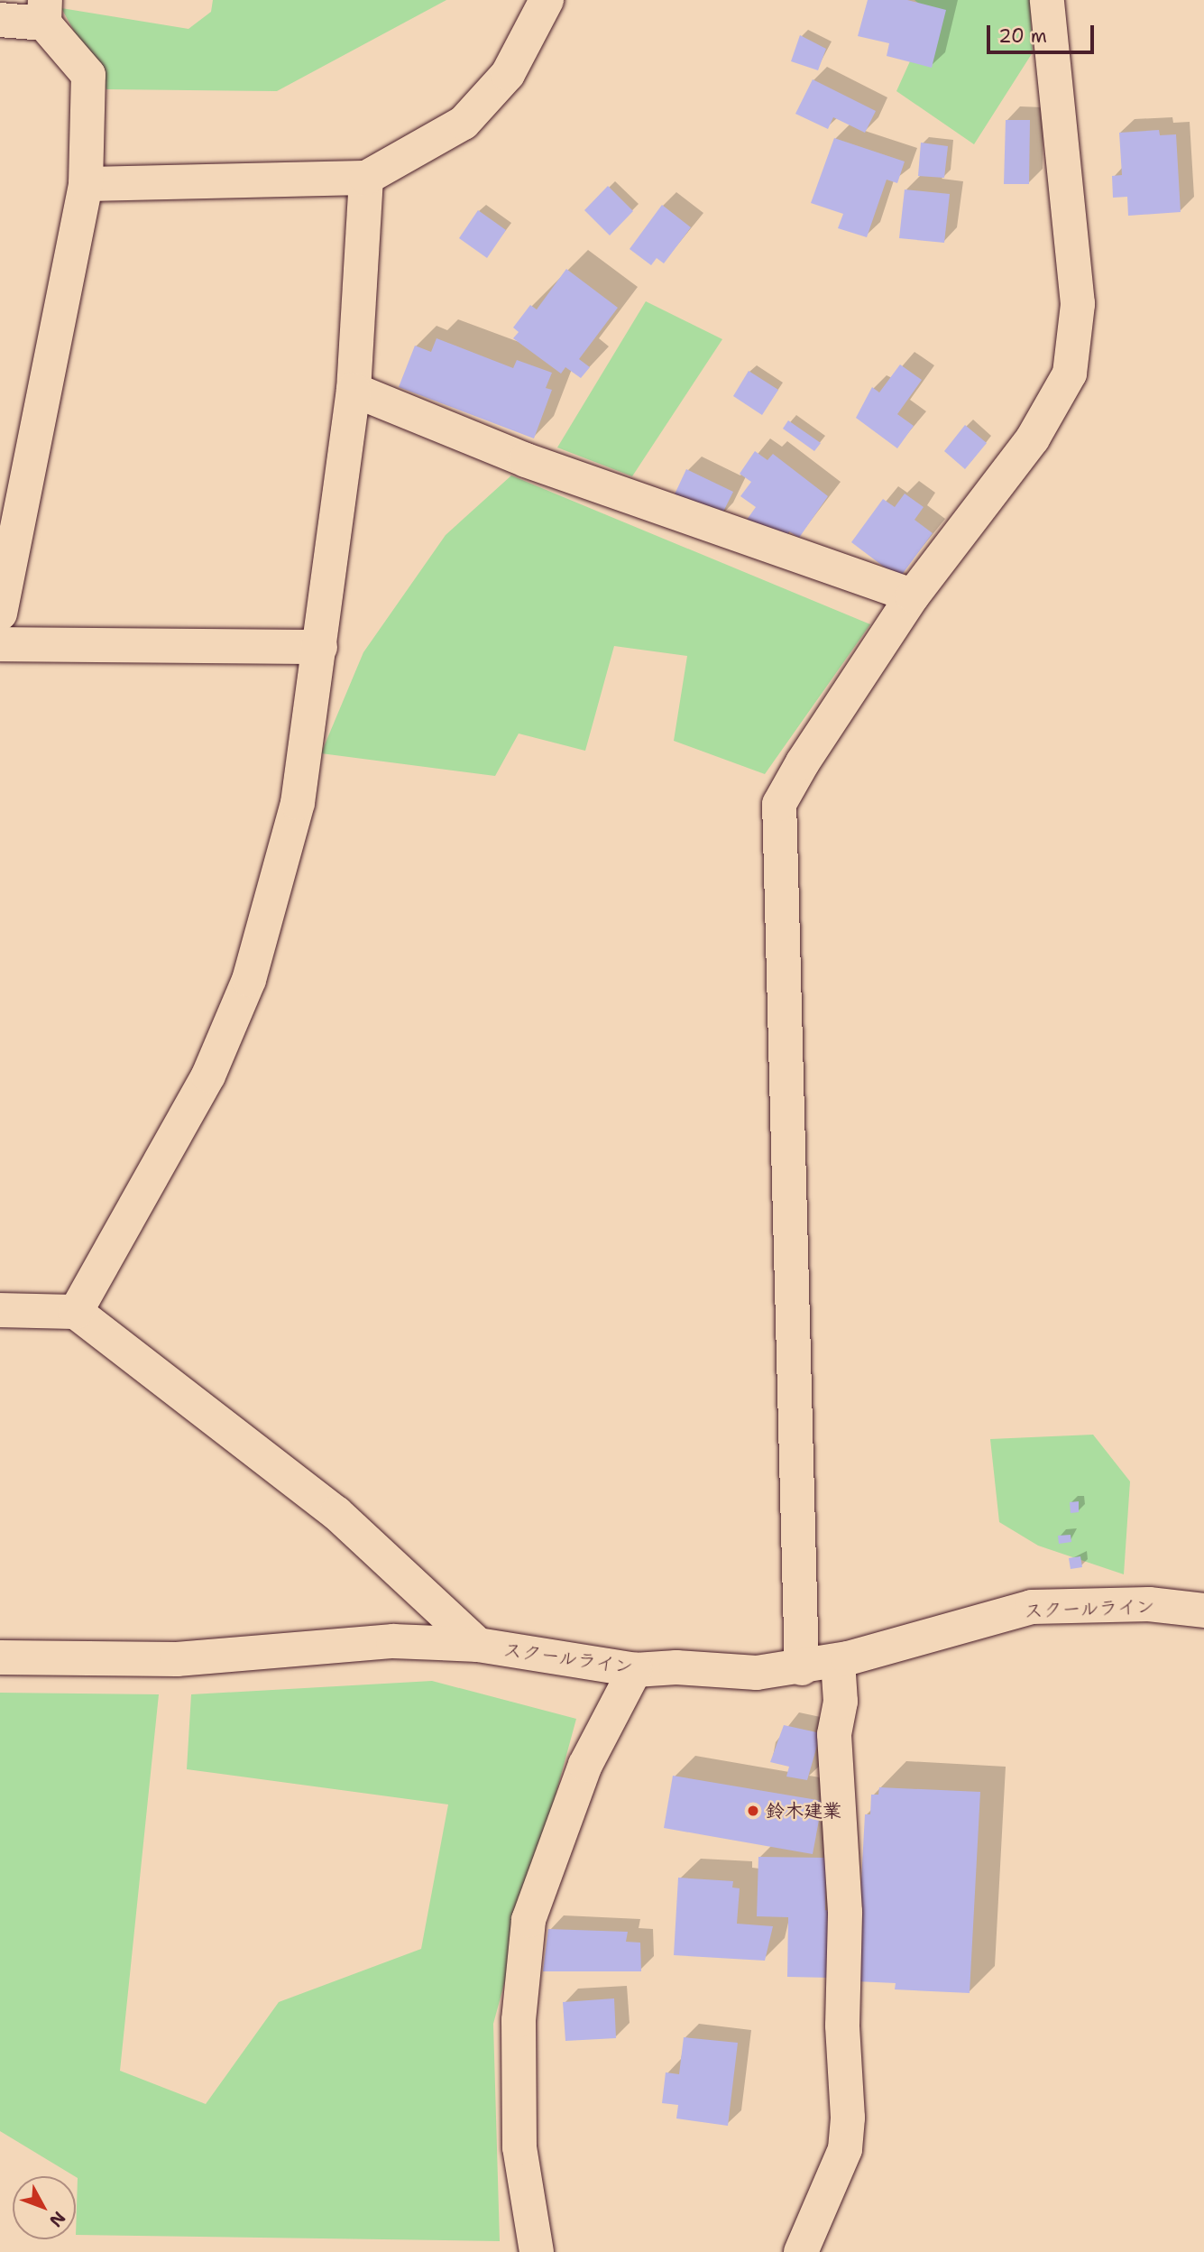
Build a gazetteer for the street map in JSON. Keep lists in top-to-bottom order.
{
  "streets": {
    "street": ["スクールライン"]
  },
  "places": ["鈴木建業"],
  "scale_bar": "20 m",
  "north": "bottom right"
}
